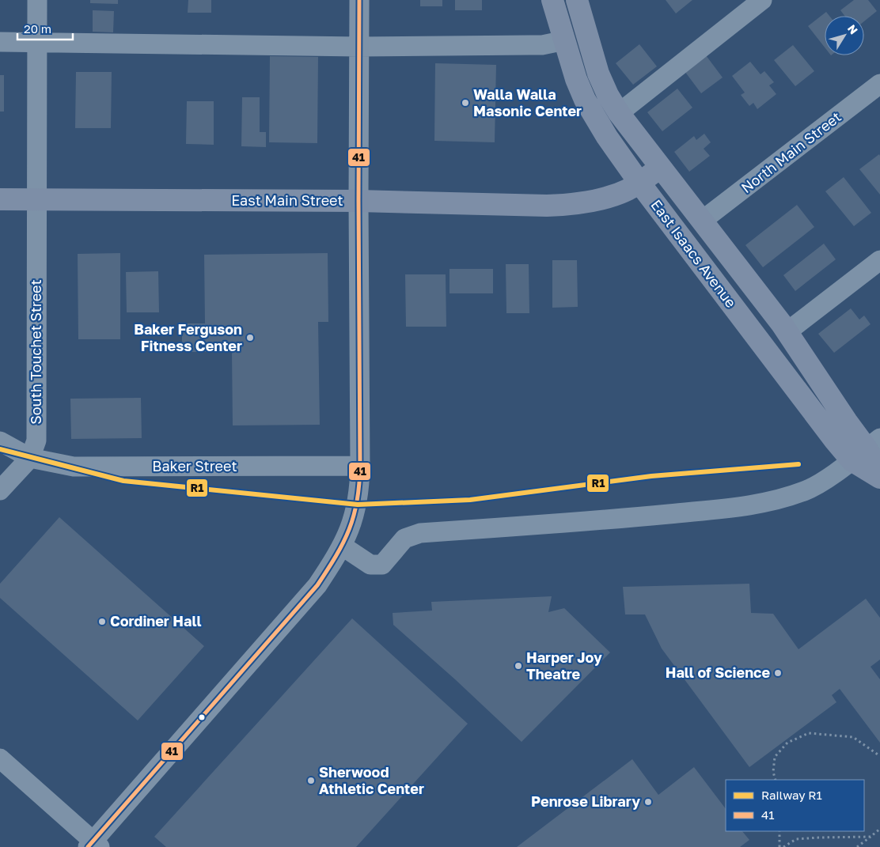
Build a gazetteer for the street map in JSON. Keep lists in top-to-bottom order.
{
  "streets": {
    "main road": ["East Main Street", "East Isaacs Avenue"],
    "street": ["North Main Street", "South Touchet Street", "Baker Street"]
  },
  "crossings": [
    ["North Main Street", "East Isaacs Avenue"],
    ["East Main Street", "East Isaacs Avenue"],
    ["East Main Street", "South Touchet Street"],
    ["South Touchet Street", "Baker Street"]
  ],
  "places": [
    "Walla Walla Masonic Center",
    "Baker Ferguson Fitness Center",
    "Cordiner Hall",
    "Harper Joy Theatre",
    "Hall of Science",
    "Sherwood Athletic Center",
    "Penrose Library"
  ],
  "lines": ["transit line 41", "rail line R1"],
  "legend": ["Railway R1", "41"],
  "scale_bar": "20 m",
  "north": "top right"
}
